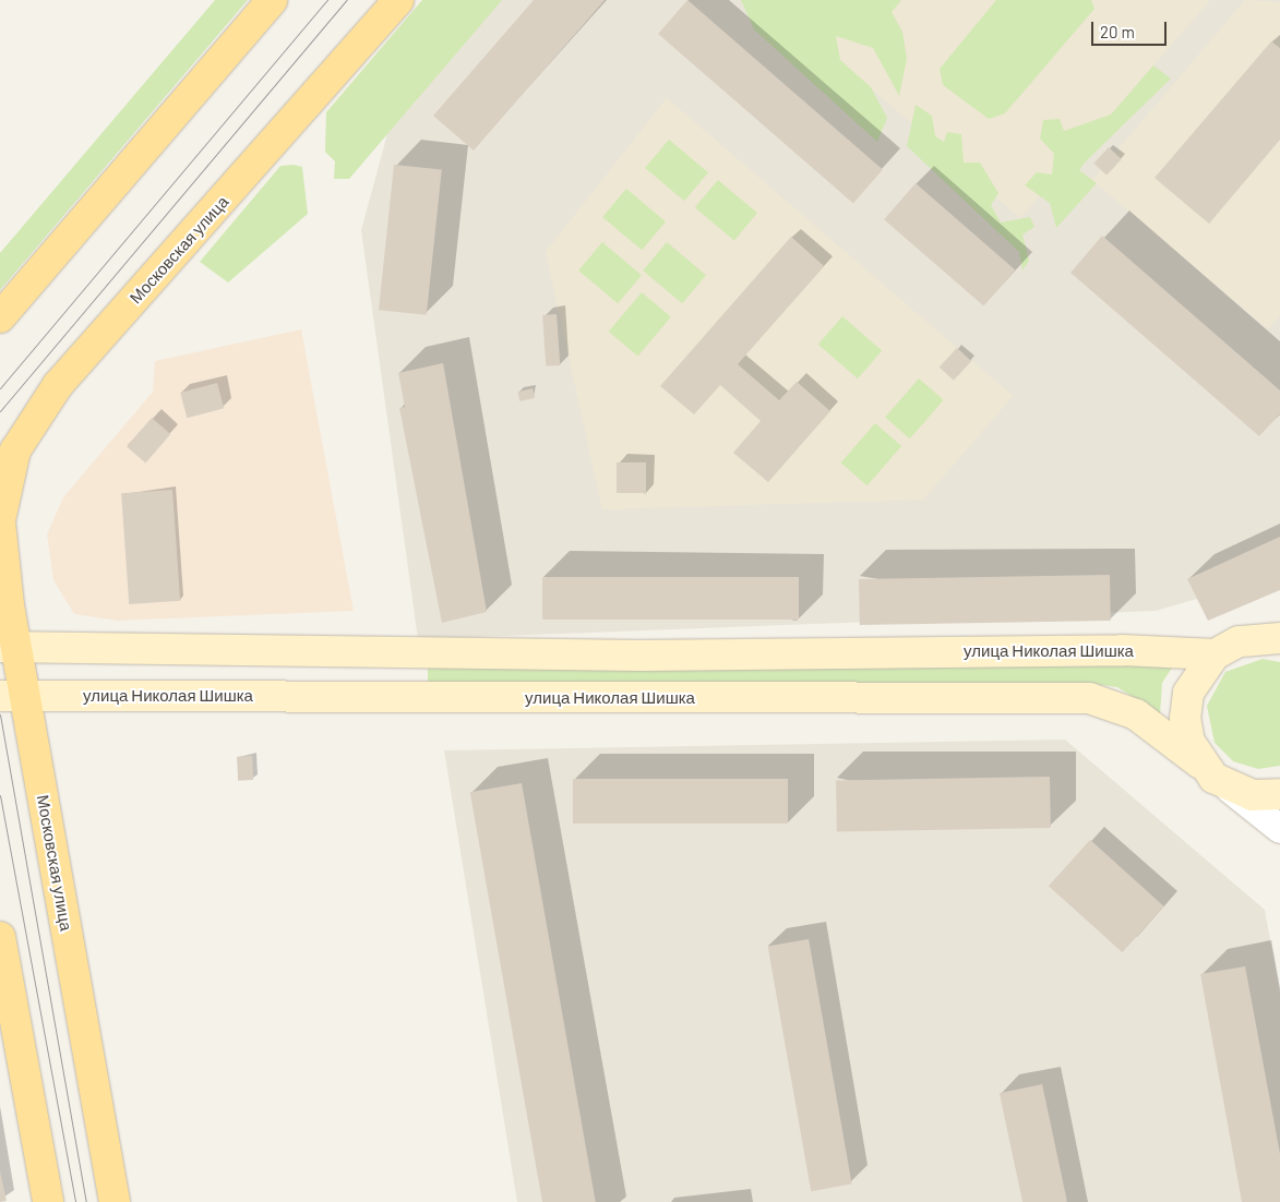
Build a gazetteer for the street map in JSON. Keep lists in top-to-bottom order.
{
  "streets": {
    "main road": ["Московская улица", "улица Николая Шишка"]
  },
  "crossings": [
    ["Московская улица", "улица Николая Шишка"]
  ],
  "scale_bar": "20 m"
}
